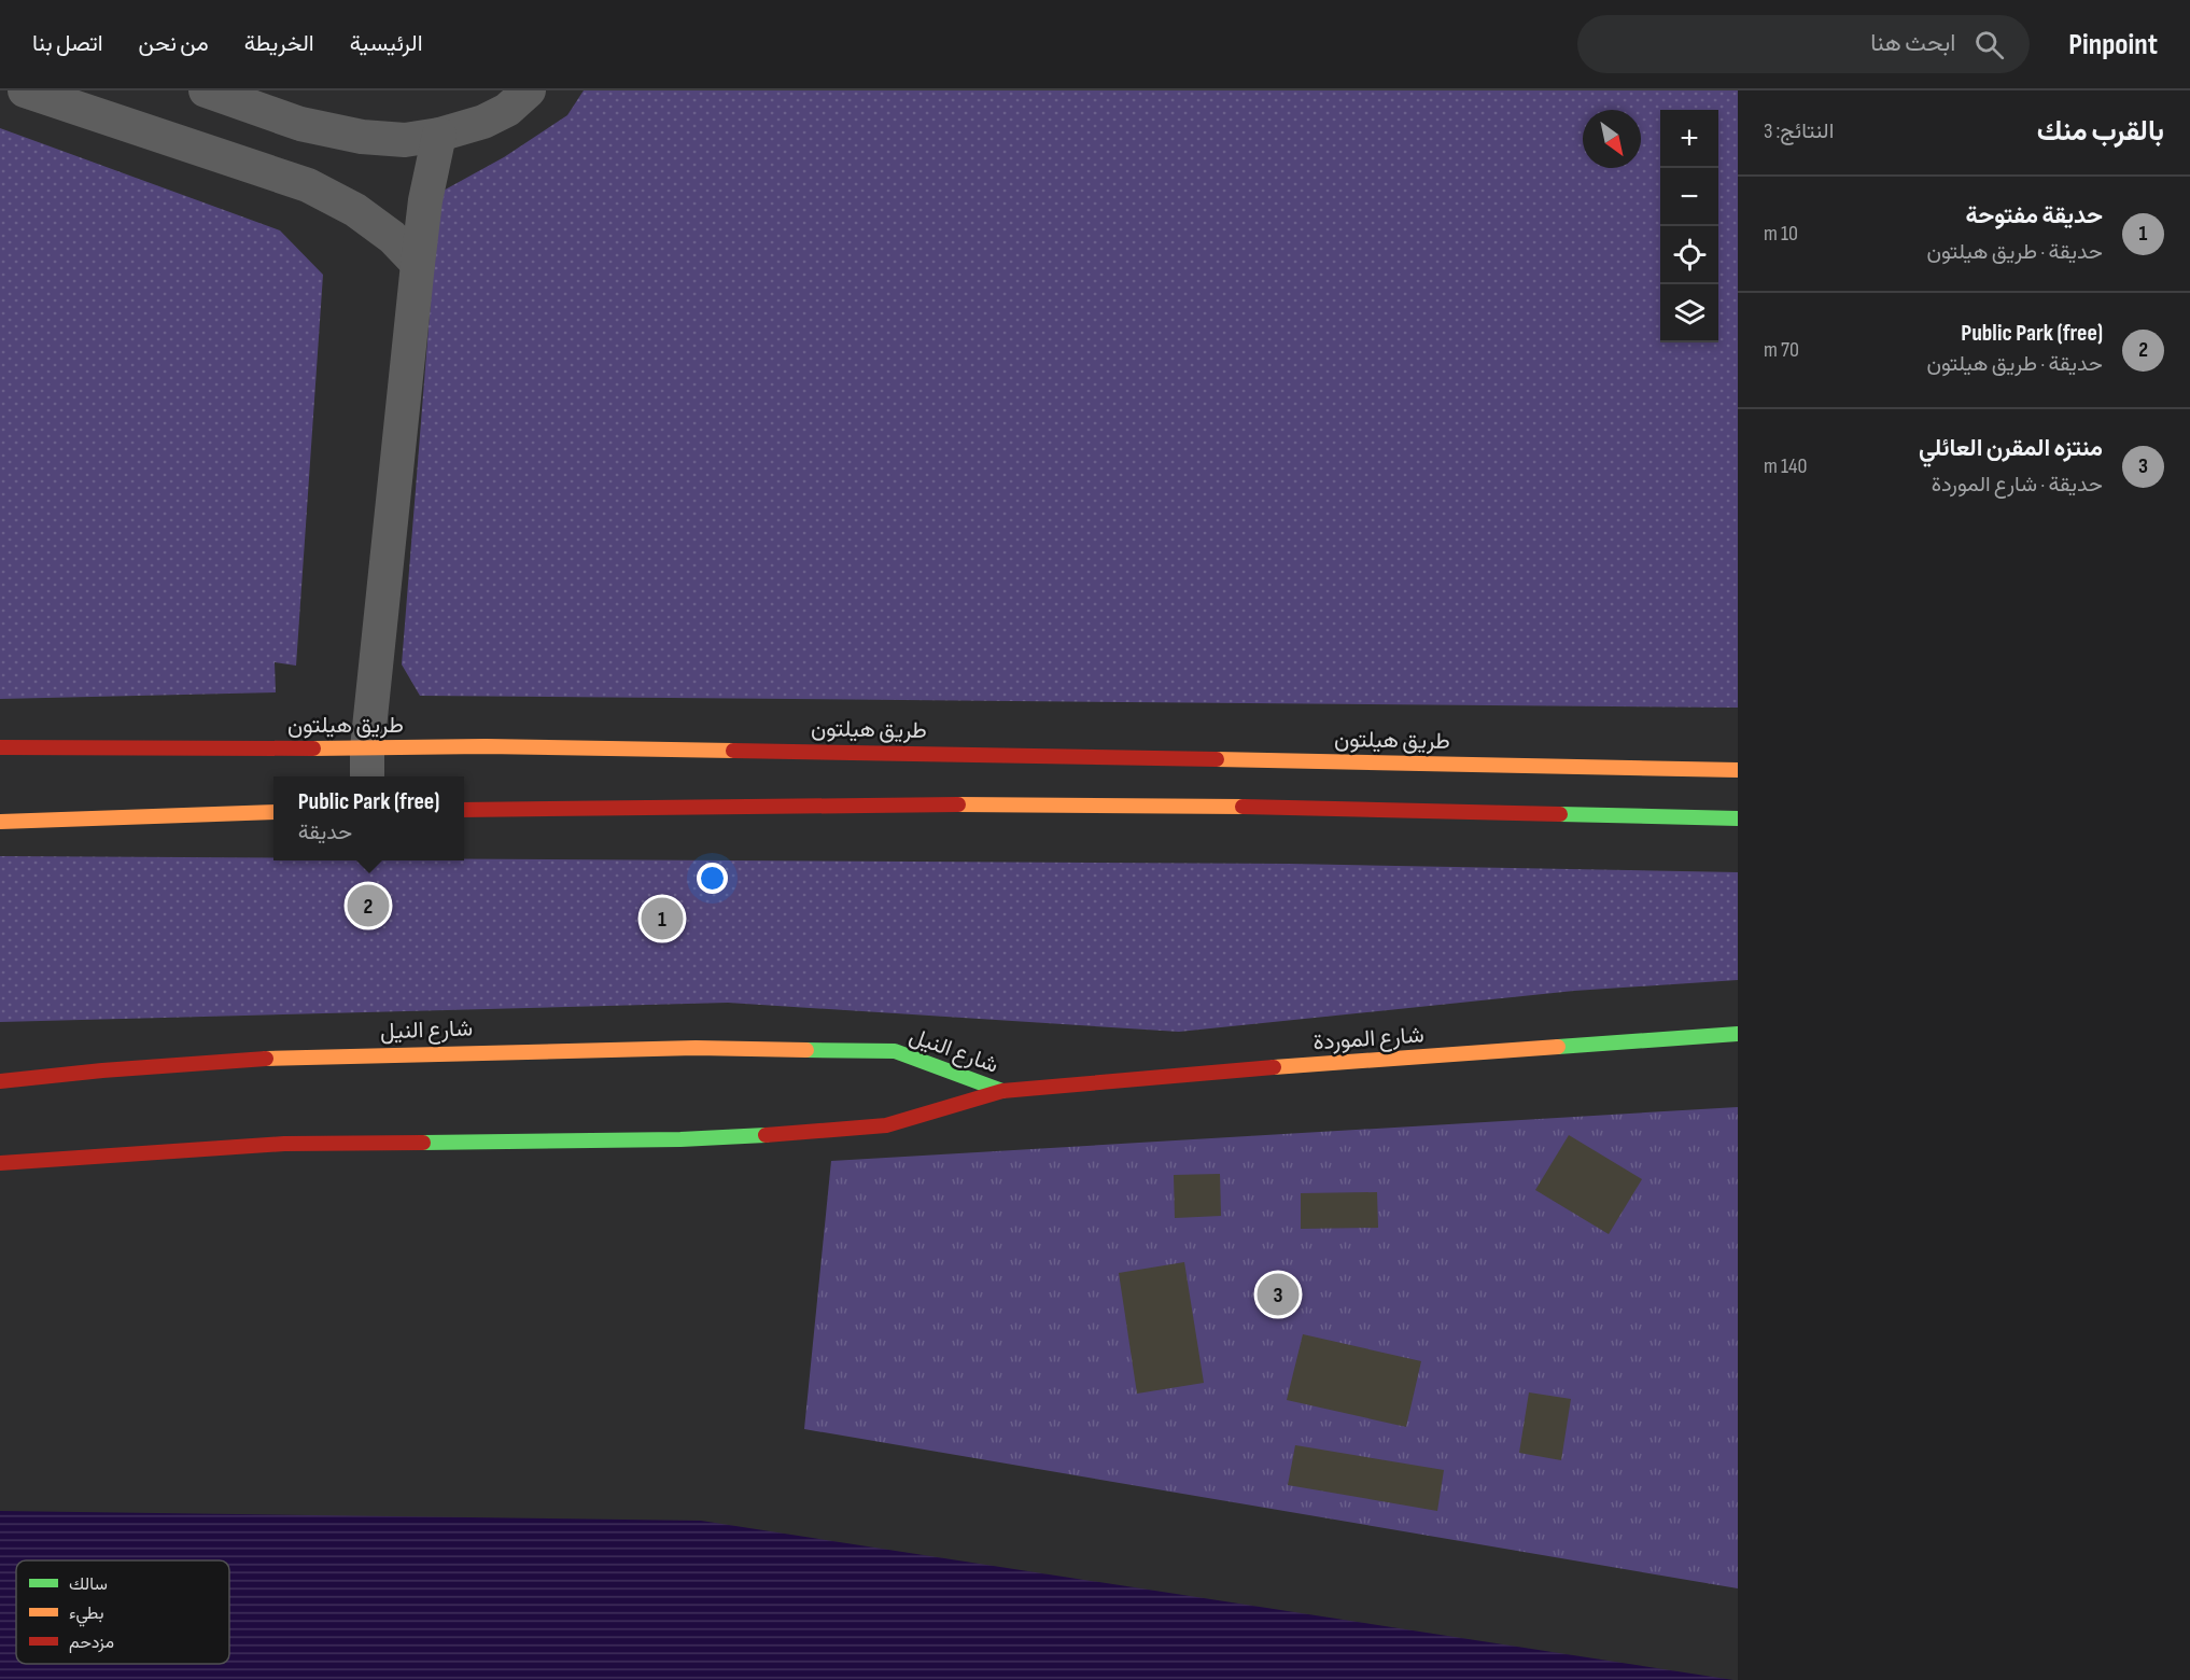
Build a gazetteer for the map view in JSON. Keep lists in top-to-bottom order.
{
  "streets": {
    "street": ["طريق هيلتون", "شارع النيل", "شارع الموردة"]
  },
  "crossings": [
    ["شارع النيل", "شارع الموردة"]
  ],
  "legend": ["سالك", "بطيء", "مزدحم"],
  "north": "bottom right",
  "page": {
    "header": "Pinpoint",
    "search": "ابحث هنا",
    "nav": [
      "الرئيسية",
      "الخريطة",
      "من نحن",
      "اتصل بنا"
    ],
    "heading": ["بالقرب منك", "النتائج: 3"],
    "map_buttons": ["+", "−"],
    "list": [
      {
        "mark": "1",
        "name": "حديقة مفتوحة",
        "note": "حديقة · طريق هيلتون",
        "value": "10 m"
      },
      {
        "mark": "2",
        "name": "Public Park (free)",
        "note": "حديقة · طريق هيلتون",
        "value": "70 m"
      },
      {
        "mark": "3",
        "name": "منتزه المقرن العائلي",
        "note": "حديقة · شارع الموردة",
        "value": "140 m"
      }
    ],
    "popup": ["Public Park (free)", "حديقة"],
    "pins": ["2", "1", "3"]
  }
}
